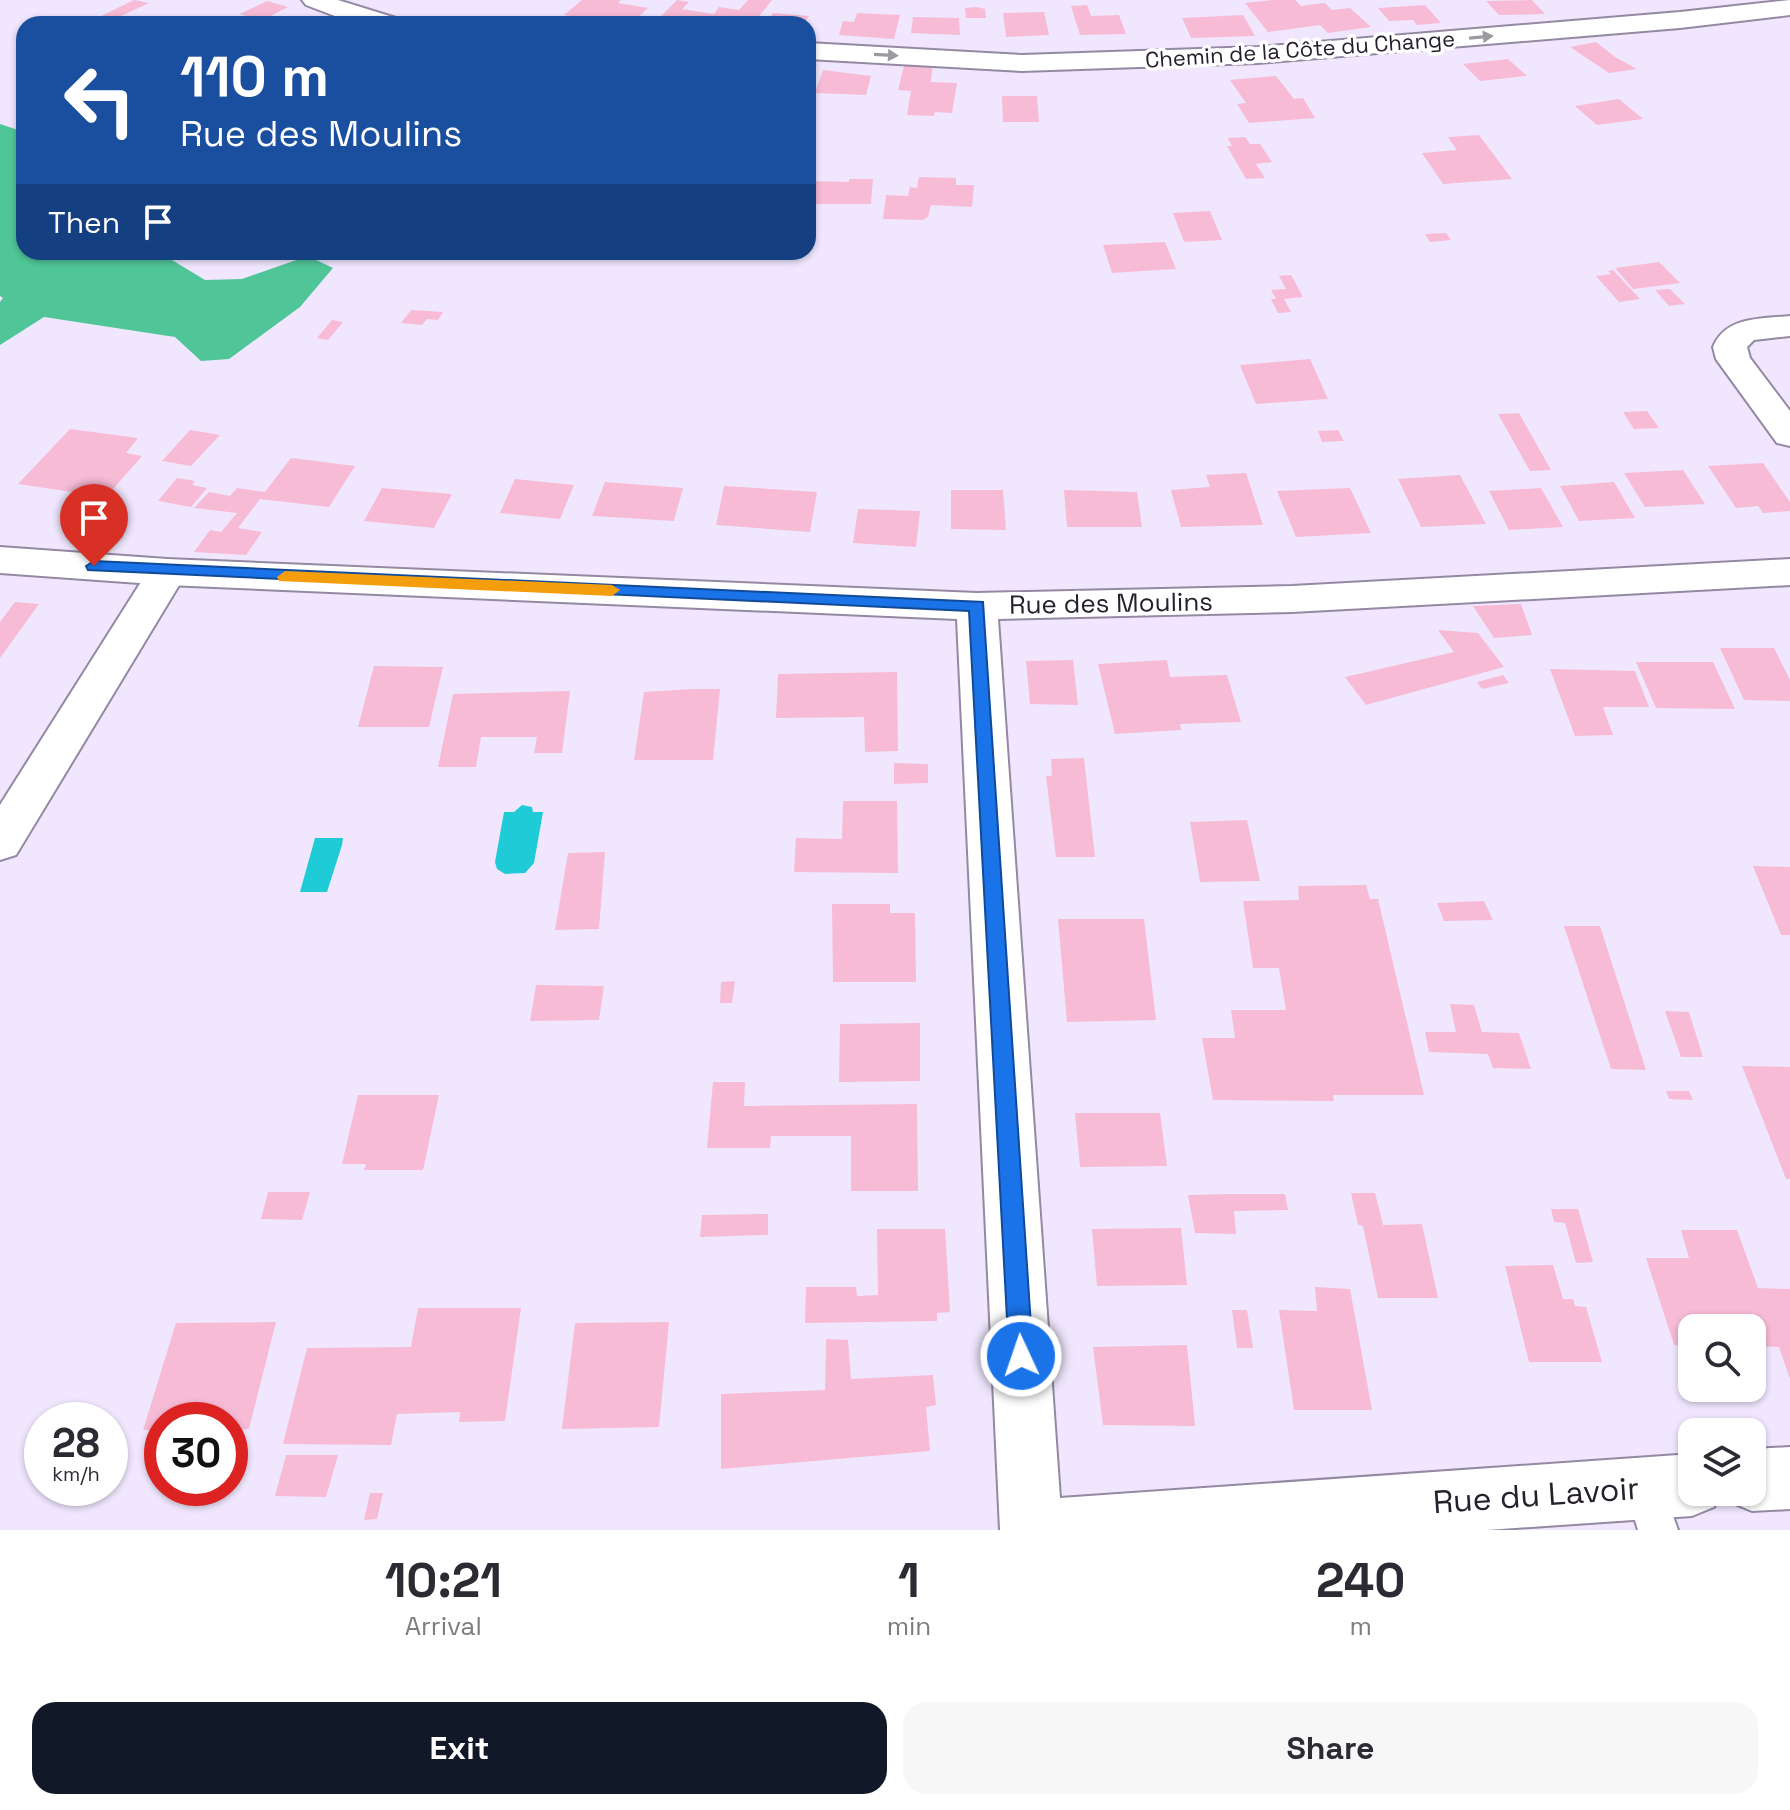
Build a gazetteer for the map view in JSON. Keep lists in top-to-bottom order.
{
  "streets": {
    "street": ["Chemin de la Côte du Change", "Rue des Moulins", "Rue du Lavoir"]
  },
  "one_way": ["Chemin de la Côte du Change"],
  "page": {
    "turn": ["110 m", "Rue des Moulins"],
    "then": "Then",
    "speed": "28 km/h",
    "limit": "30",
    "eta": [
      "10:21",
      "Arrival",
      "1",
      "min",
      "240",
      "m"
    ],
    "buttons": ["Exit", "Share"]
  }
}
